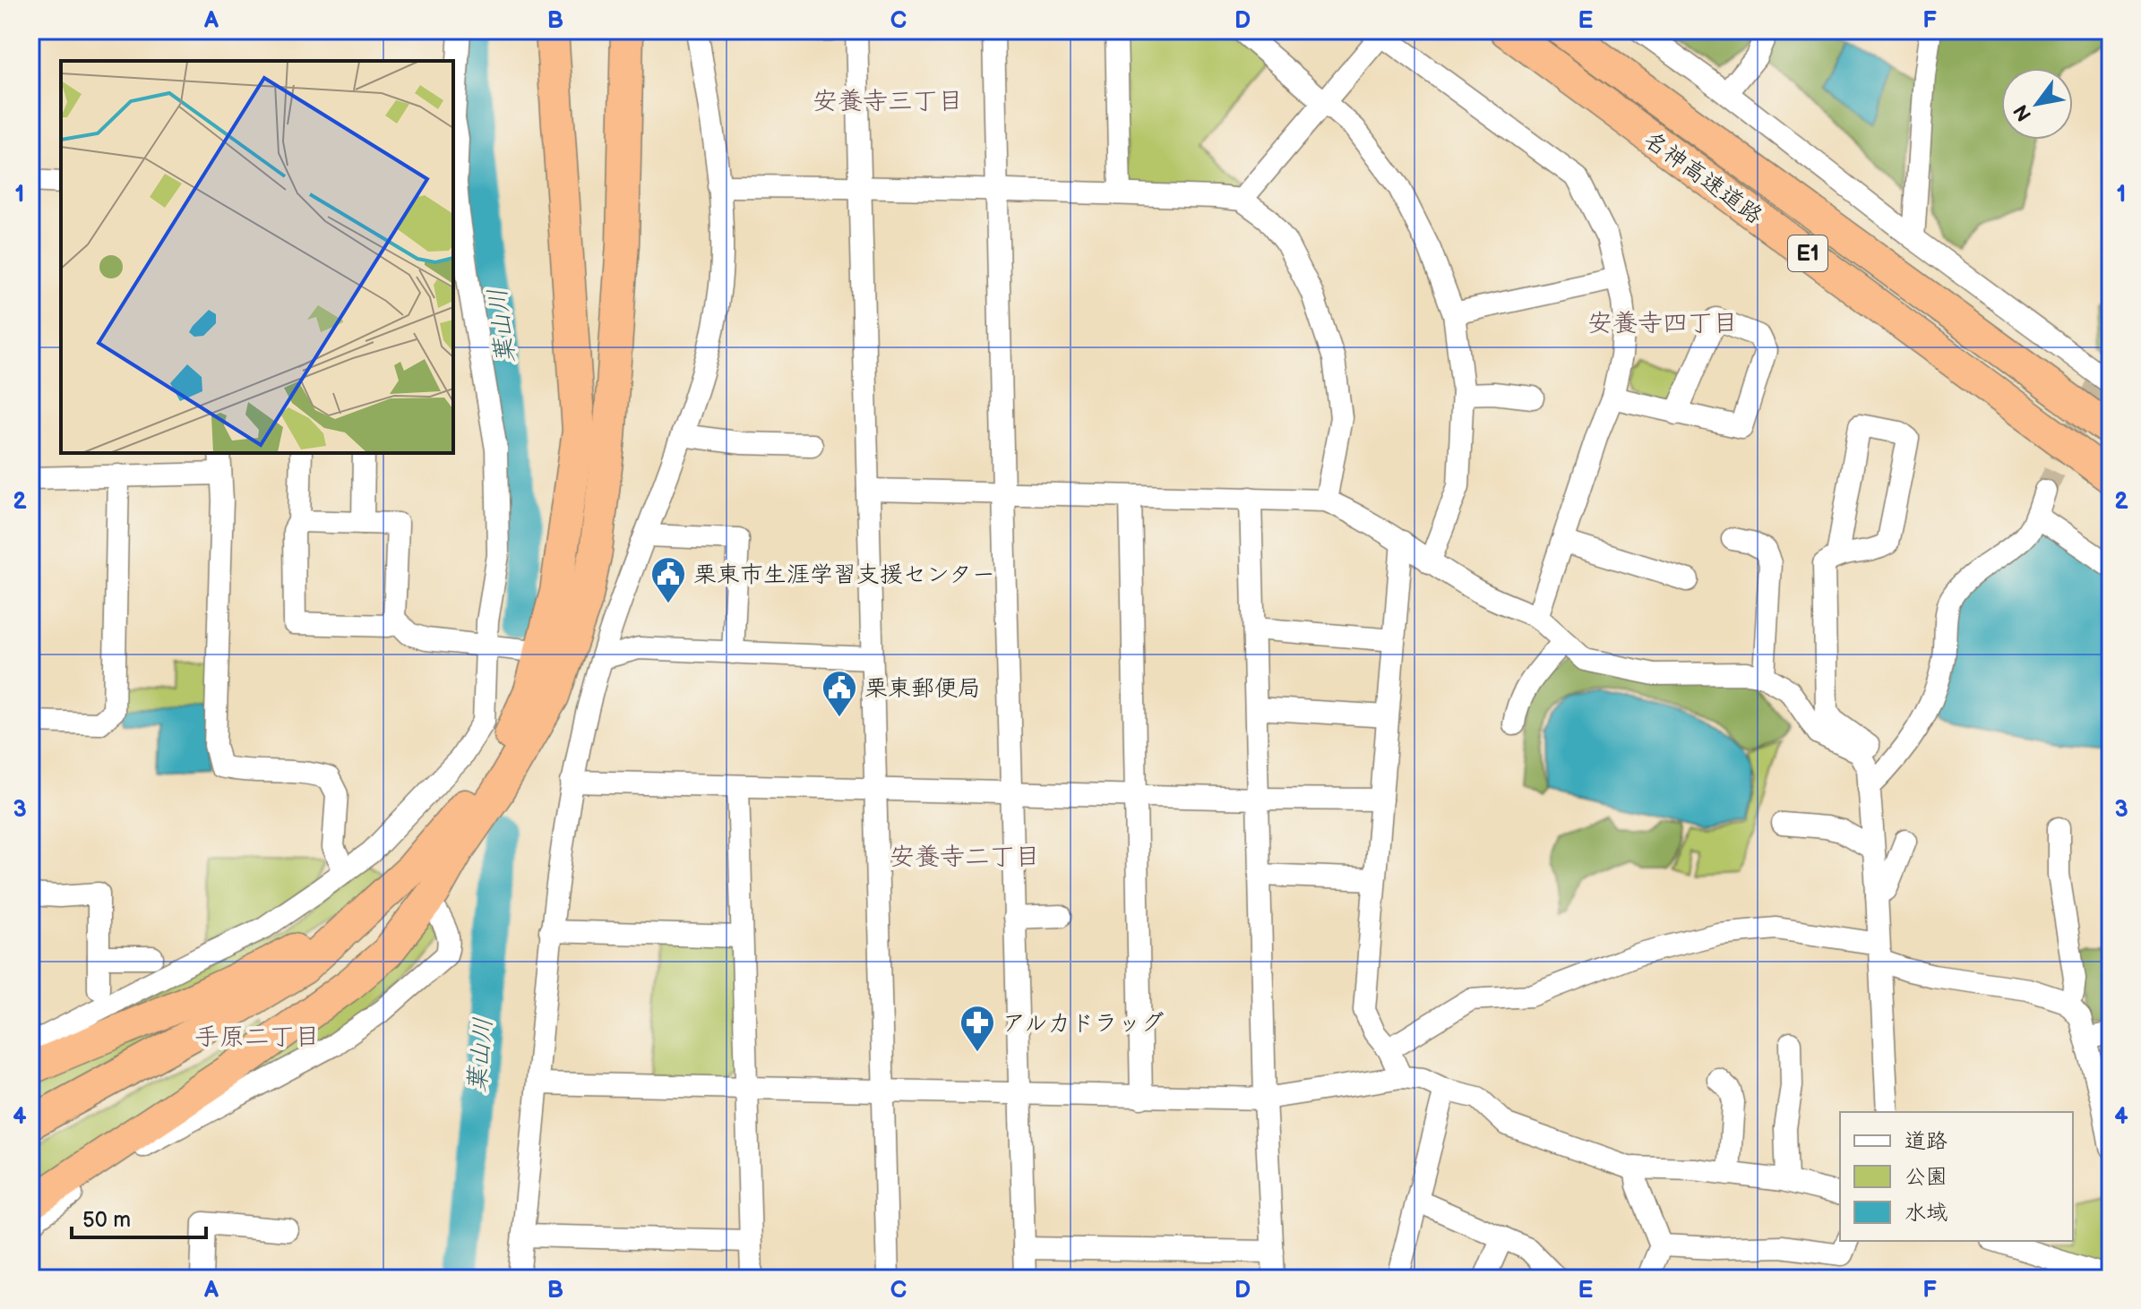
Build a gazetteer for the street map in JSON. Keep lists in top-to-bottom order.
{
  "streets": {
    "highway": ["名神高速道路", "E1"]
  },
  "districts": [
    "安養寺三丁目",
    "安養寺四丁目",
    "安養寺二丁目",
    "手原二丁目"
  ],
  "water": ["葉山川"],
  "places": {
    "public building": ["栗東市生涯学習支援センター", "栗東郵便局"],
    "pharmacy": ["アルカドラッグ"]
  },
  "legend": ["道路", "公園", "水域"],
  "scale_bar": "50 m",
  "north": "bottom left",
  "grid": {
    "columns": [
      "A",
      "B",
      "C",
      "D",
      "E",
      "F"
    ],
    "rows": [
      "1",
      "2",
      "3",
      "4"
    ]
  }
}
